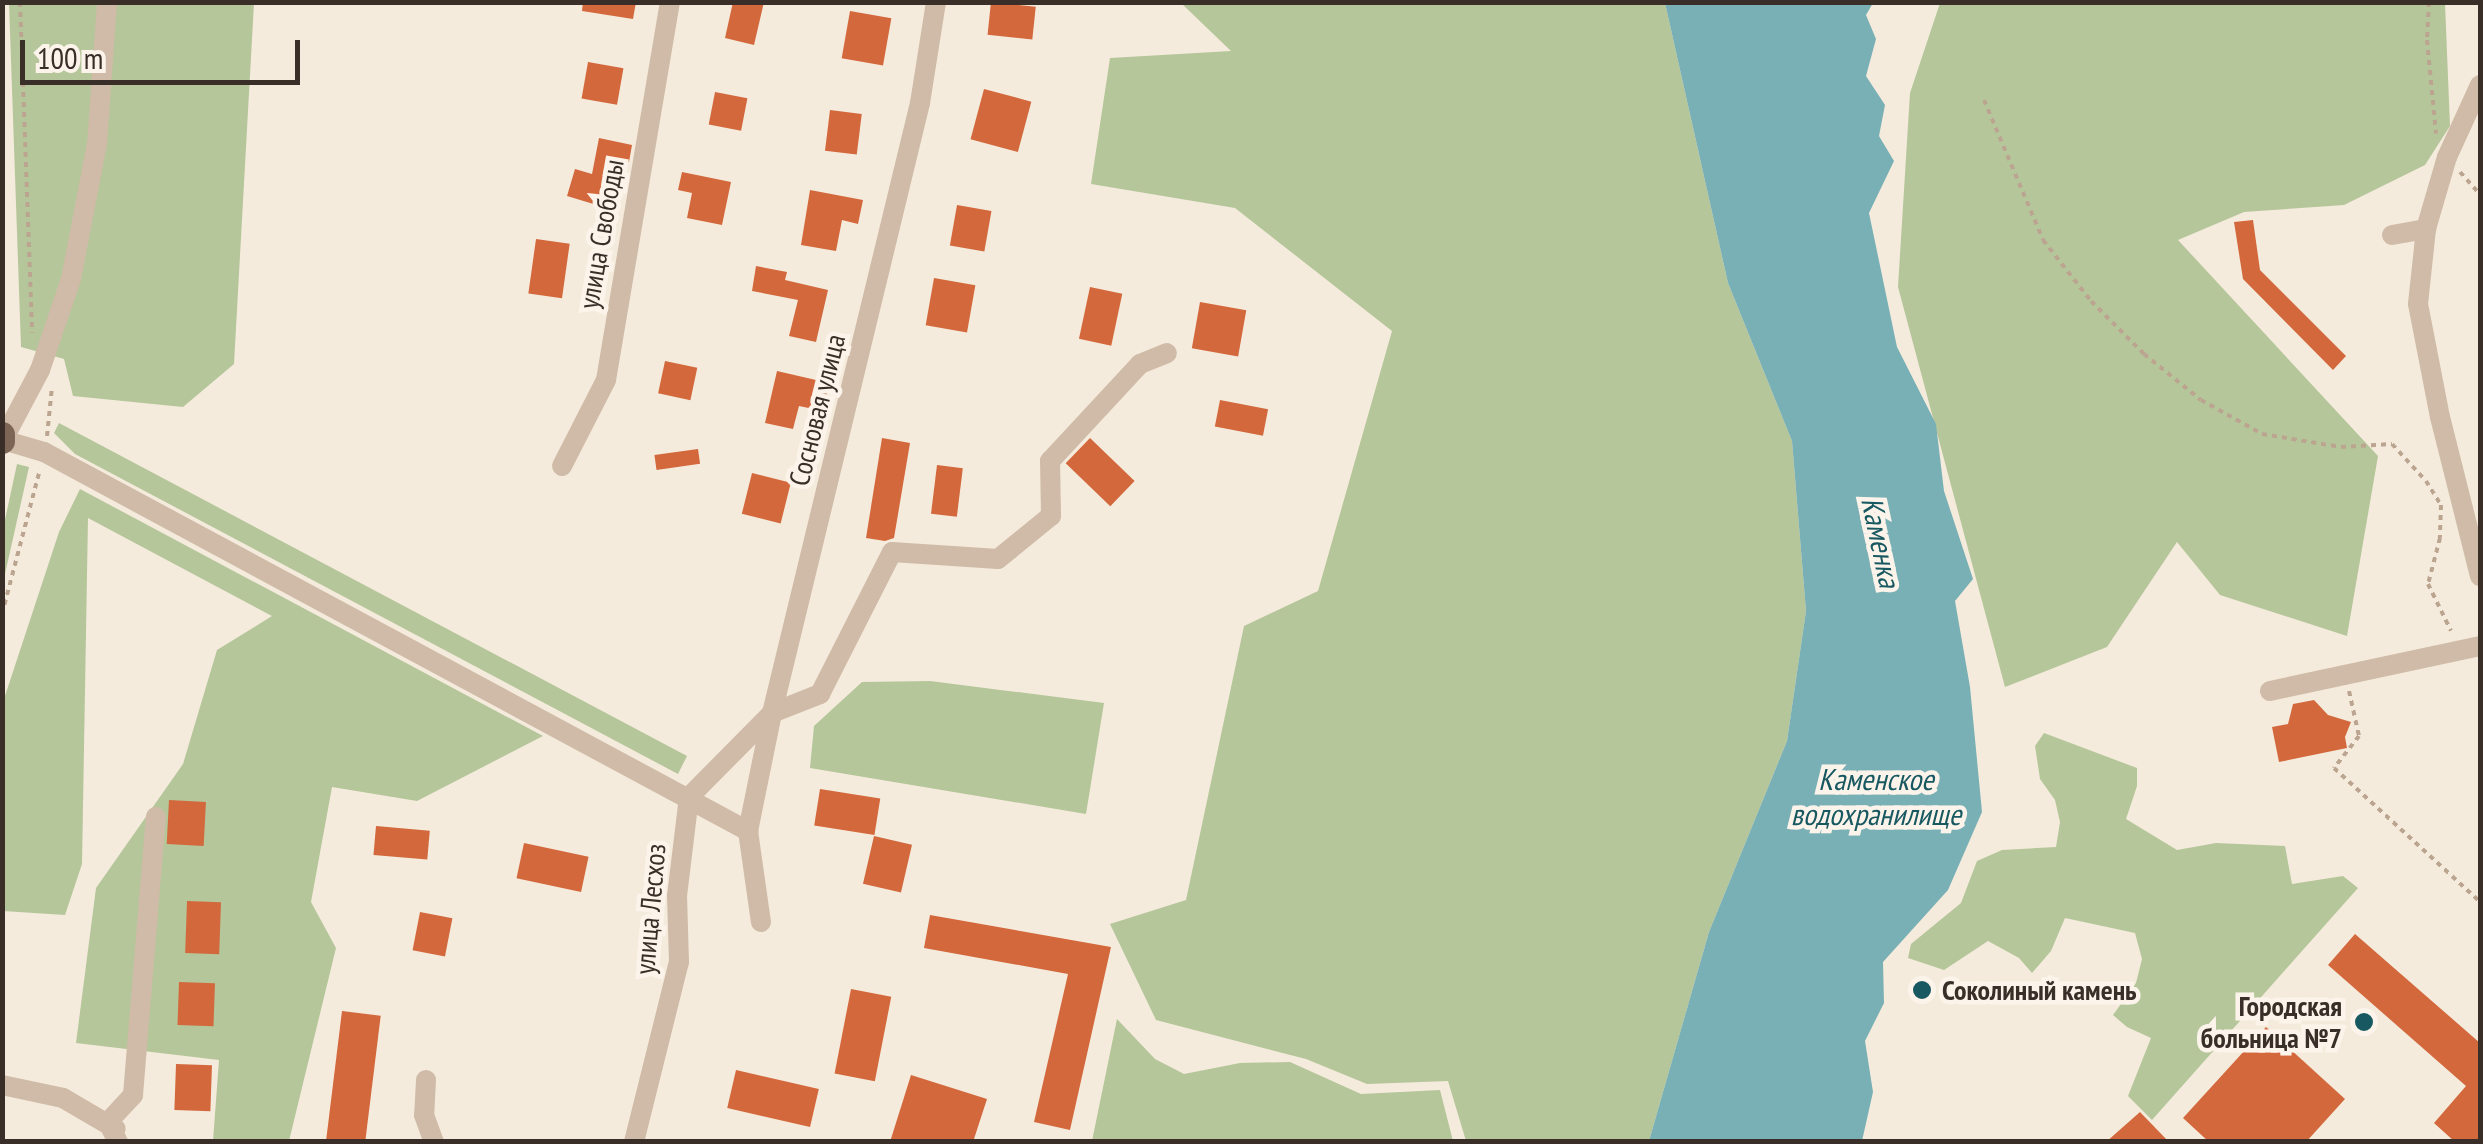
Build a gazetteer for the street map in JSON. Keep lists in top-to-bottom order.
{
  "streets": {
    "street": ["улица Свободы", "Сосновая улица", "улица Лесхоз"]
  },
  "water": ["Каменка", "Каменское водохранилище"],
  "places": ["Соколиный камень", "Городская больница №7"],
  "scale_bar": "100 m"
}
